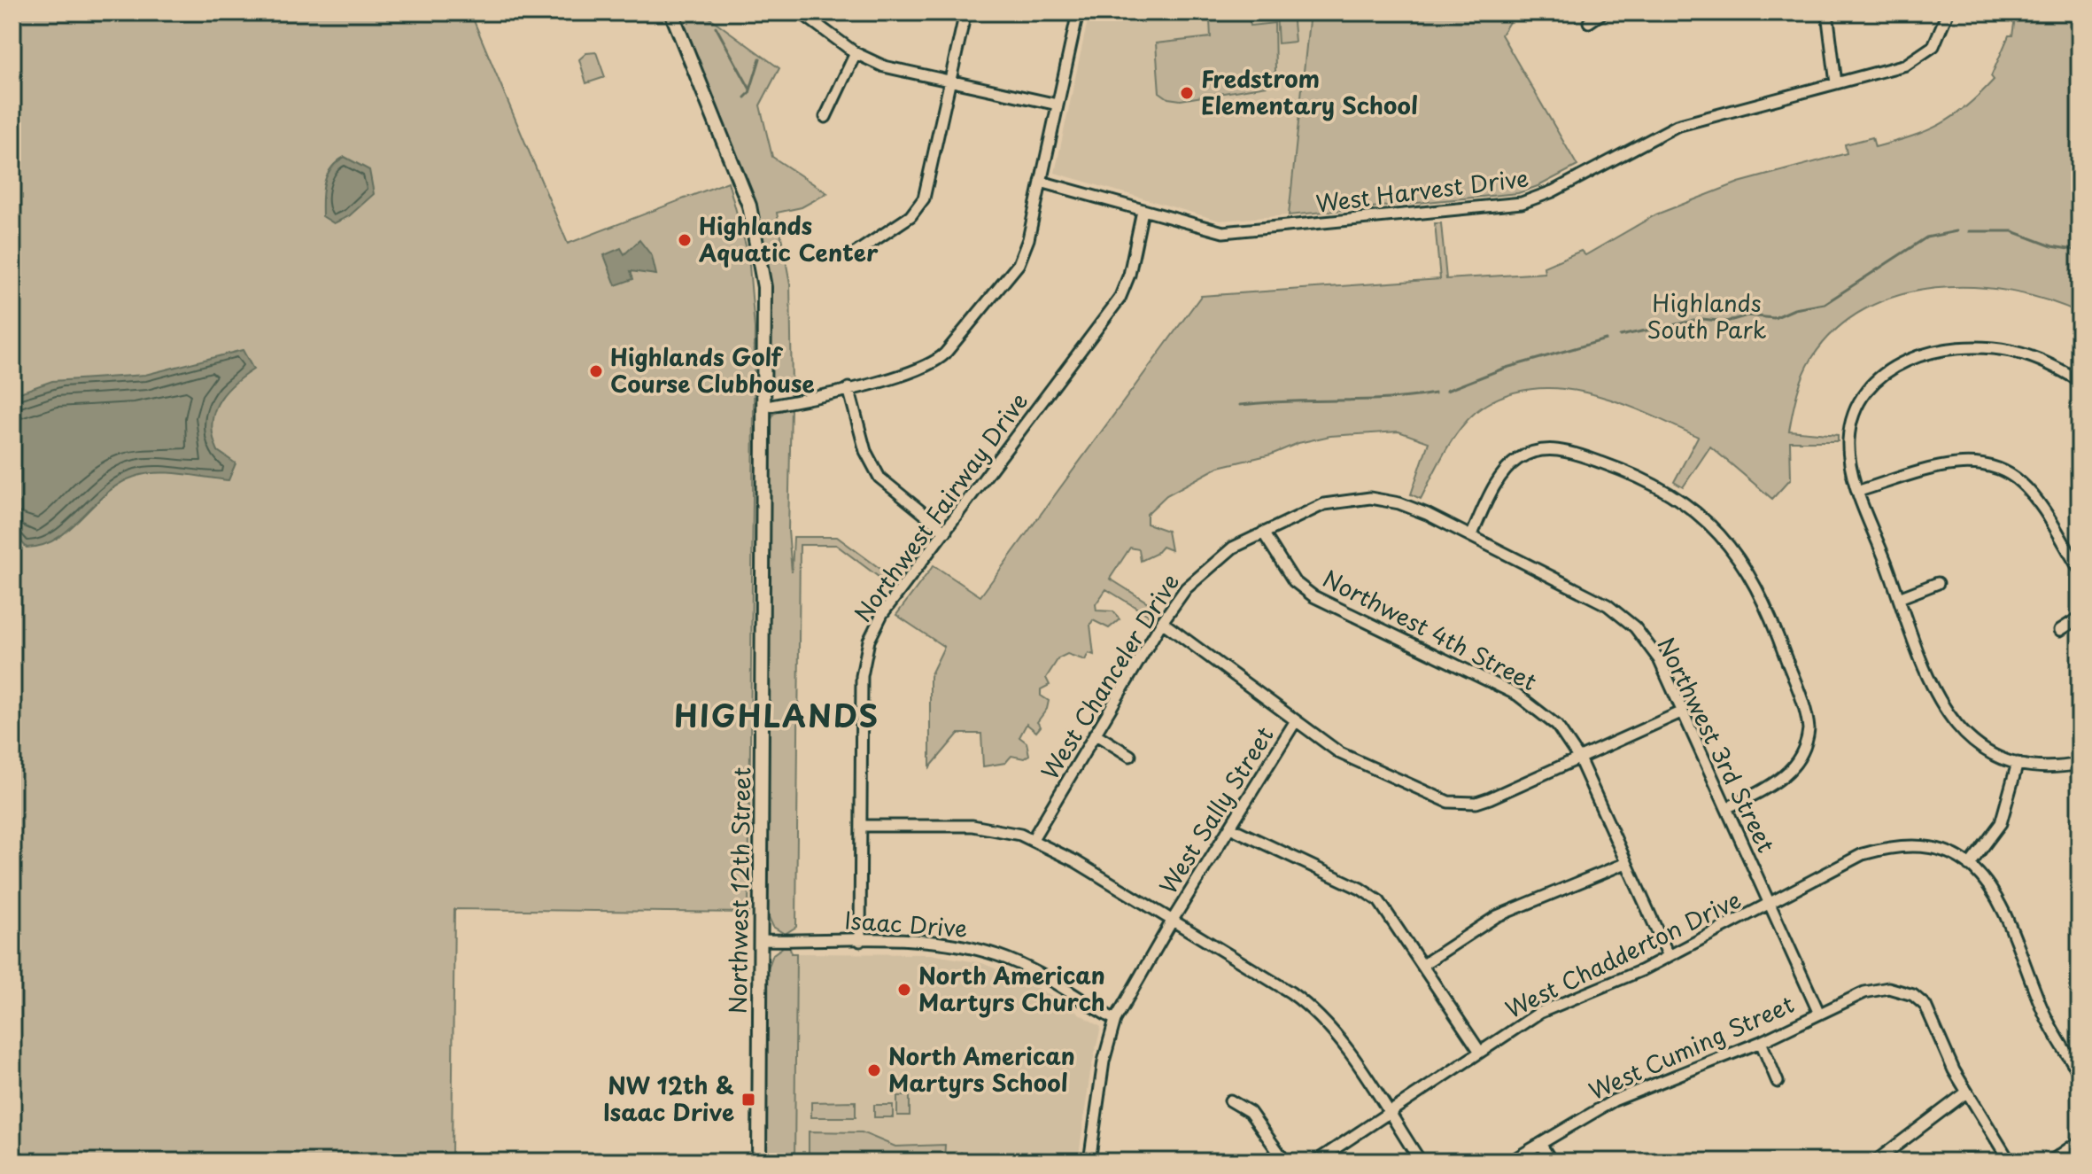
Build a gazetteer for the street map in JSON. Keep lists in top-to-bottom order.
{
  "streets": {
    "main road": ["Northwest 12th Street"],
    "street": [
      "West Harvest Drive",
      "Northwest Fairway Drive",
      "Northwest 4th Street",
      "West Chanceler Drive",
      "Northwest 3rd Street",
      "West Sally Street",
      "Isaac Drive",
      "West Chadderton Drive",
      "West Cuming Street"
    ]
  },
  "crossings": [
    ["West Harvest Drive", "Northwest Fairway Drive"],
    ["Northwest Fairway Drive", "Isaac Drive"],
    ["Northwest 4th Street", "West Chanceler Drive"],
    ["Northwest 4th Street", "West Chadderton Drive"],
    ["West Chanceler Drive", "Northwest 3rd Street"],
    ["Northwest 3rd Street", "West Chadderton Drive"],
    ["Northwest 3rd Street", "West Cuming Street"],
    ["West Sally Street", "Isaac Drive"],
    ["Northwest 12th Street", "Isaac Drive"]
  ],
  "districts": ["HIGHLANDS"],
  "parks": ["Highlands South Park"],
  "places": {
    "other": [
      "Fredstrom Elementary School",
      "Highlands Aquatic Center",
      "Highlands Golf Course Clubhouse",
      "North American Martyrs Church",
      "North American Martyrs School"
    ],
    "transit": ["NW 12th & Isaac Drive"]
  }
}
